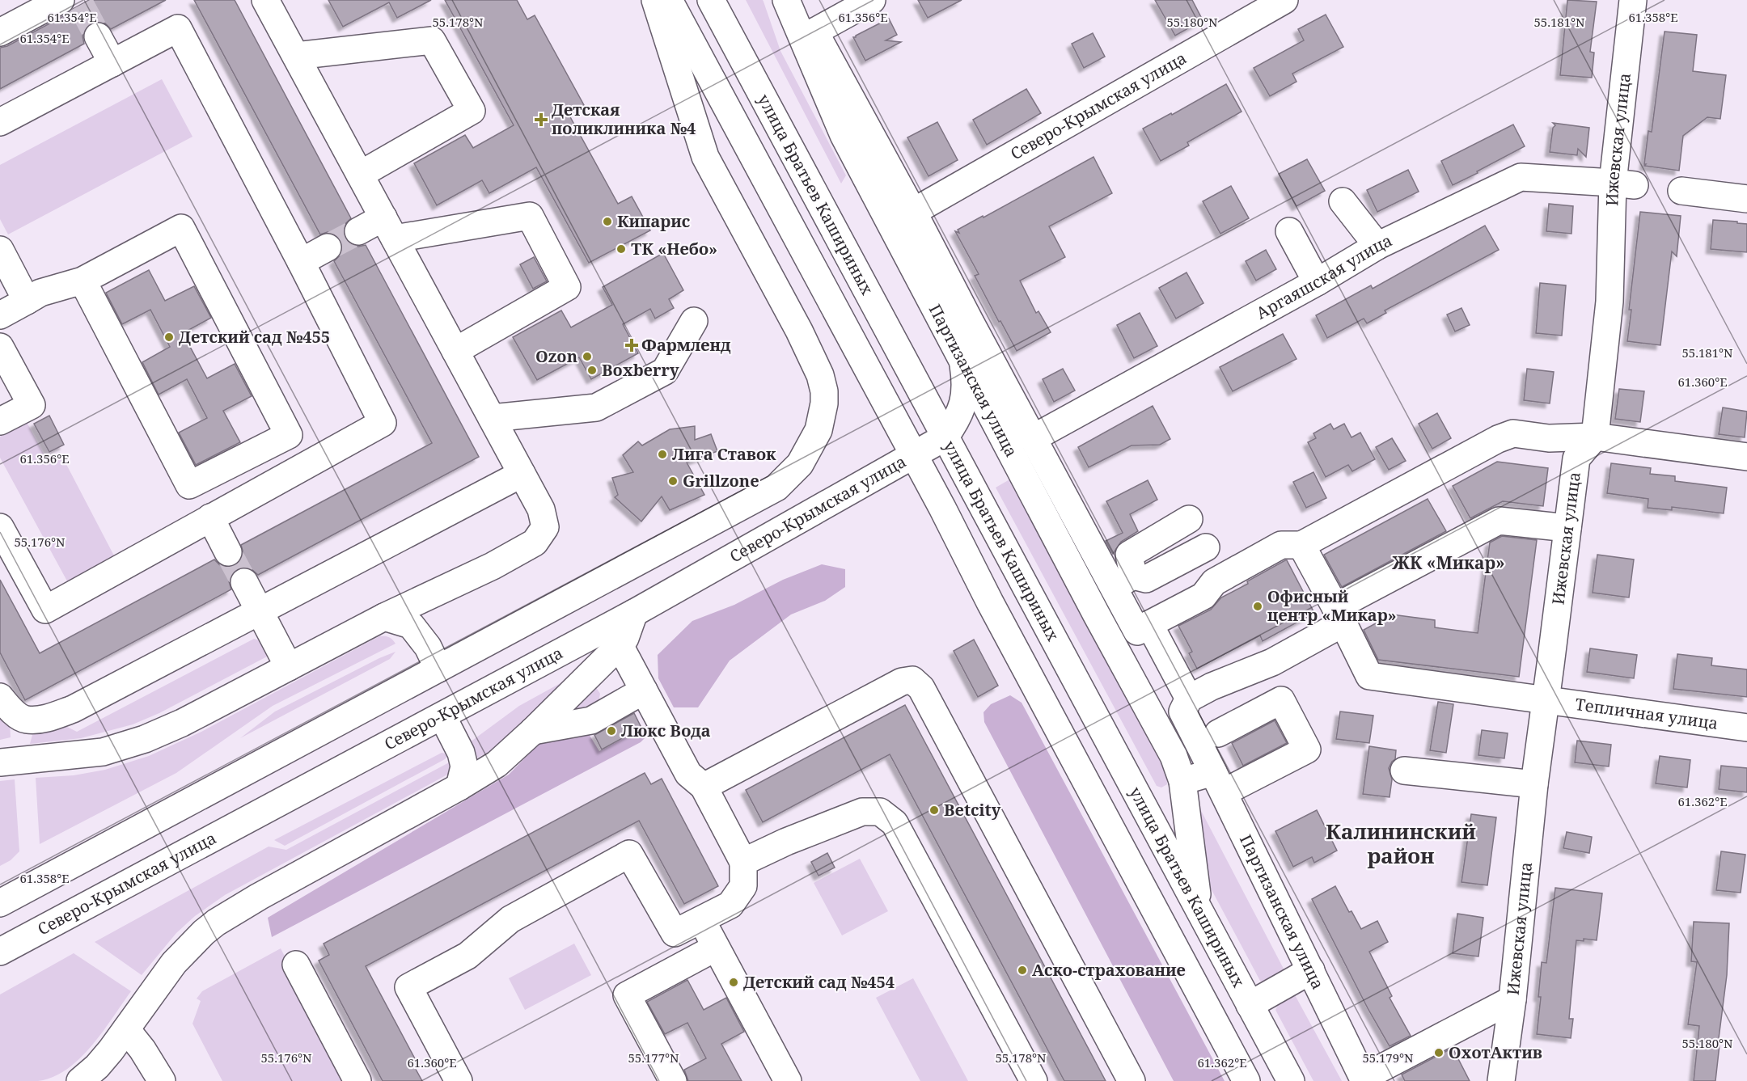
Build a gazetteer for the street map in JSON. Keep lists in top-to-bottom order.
{
  "streets": {
    "main road": [
      "Северо-Крымская улица",
      "Ижевская улица",
      "улица Братьев Кашириных",
      "Аргаяшская улица",
      "Партизанская улица",
      "Тепличная улица"
    ]
  },
  "crossings": [
    ["Северо-Крымская улица", "улица Братьев Кашириных"],
    ["Ижевская улица", "Аргаяшская улица"],
    ["Ижевская улица", "Тепличная улица"],
    ["улица Братьев Кашириных", "Партизанская улица"]
  ],
  "districts": ["ЖК «Микар»", "Калининский район"],
  "places": {
    "health": ["Детская поликлиника №4", "Фармленд"],
    "other": [
      "Кипарис",
      "ТК «Небо»",
      "Детский сад №455",
      "Ozon",
      "Boxberry",
      "Лига Ставок",
      "Grillzone",
      "Офисный центр «Микар»",
      "Люкс Вода",
      "Betcity",
      "Аско-страхование",
      "Детский сад №454",
      "ОхотАктив"
    ]
  },
  "coordinates": [
    "61.354°E",
    "61.356°E",
    "61.358°E",
    "55.178°N",
    "55.180°N",
    "55.181°N",
    "61.360°E",
    "55.176°N",
    "61.362°E",
    "55.177°N",
    "55.179°N"
  ]
}
